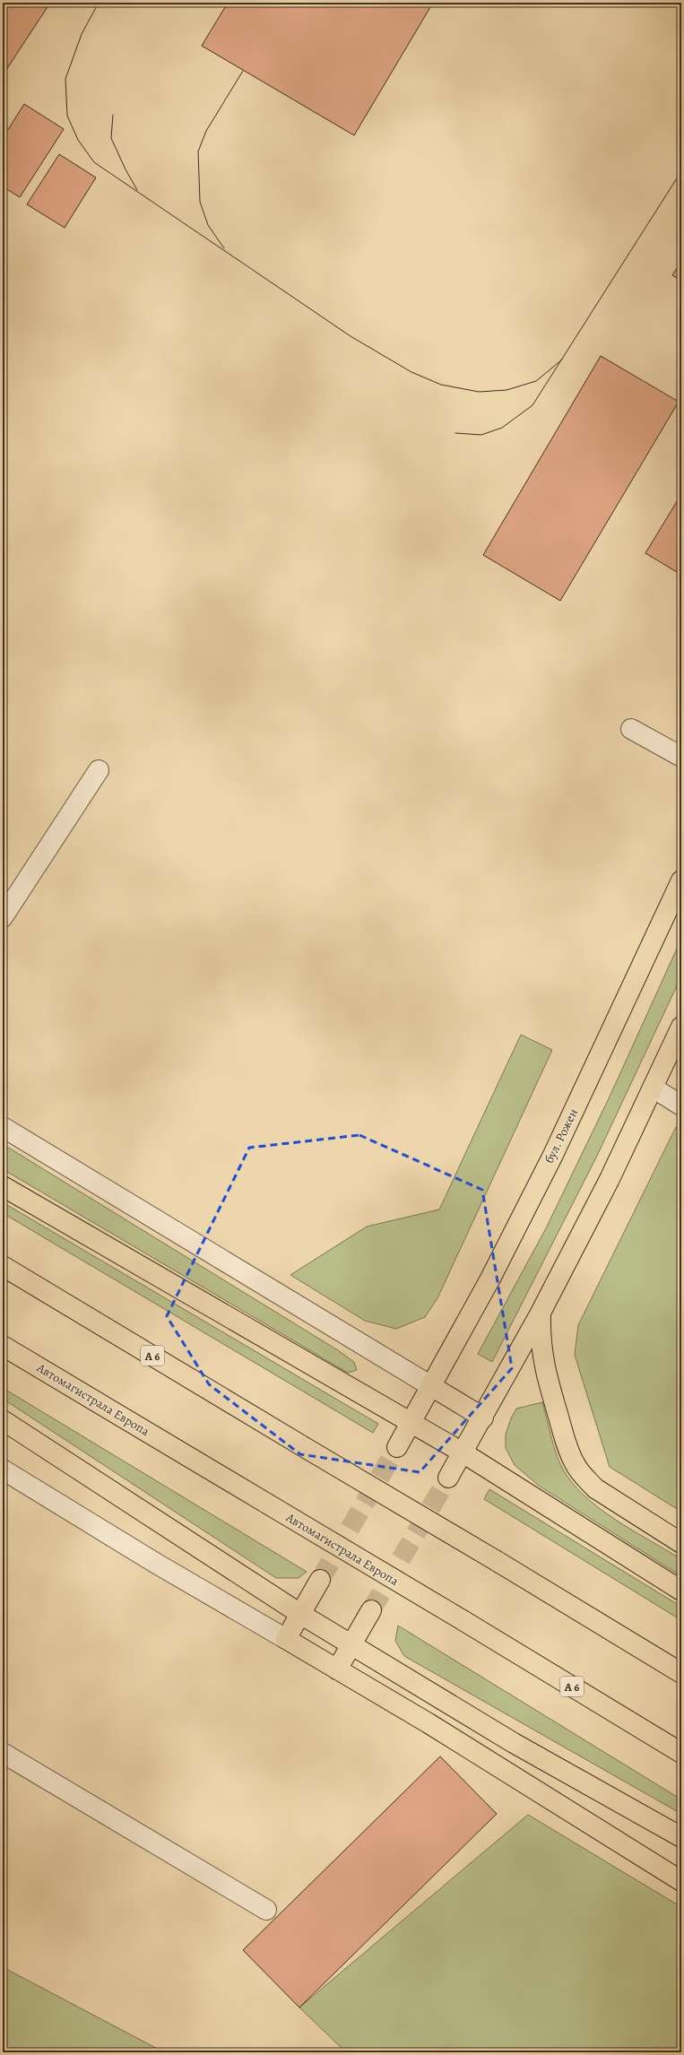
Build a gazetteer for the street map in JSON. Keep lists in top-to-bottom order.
{
  "streets": {
    "main road": ["бул. Рожен", "A 6", "Автомагистрала Европа"]
  }
}
